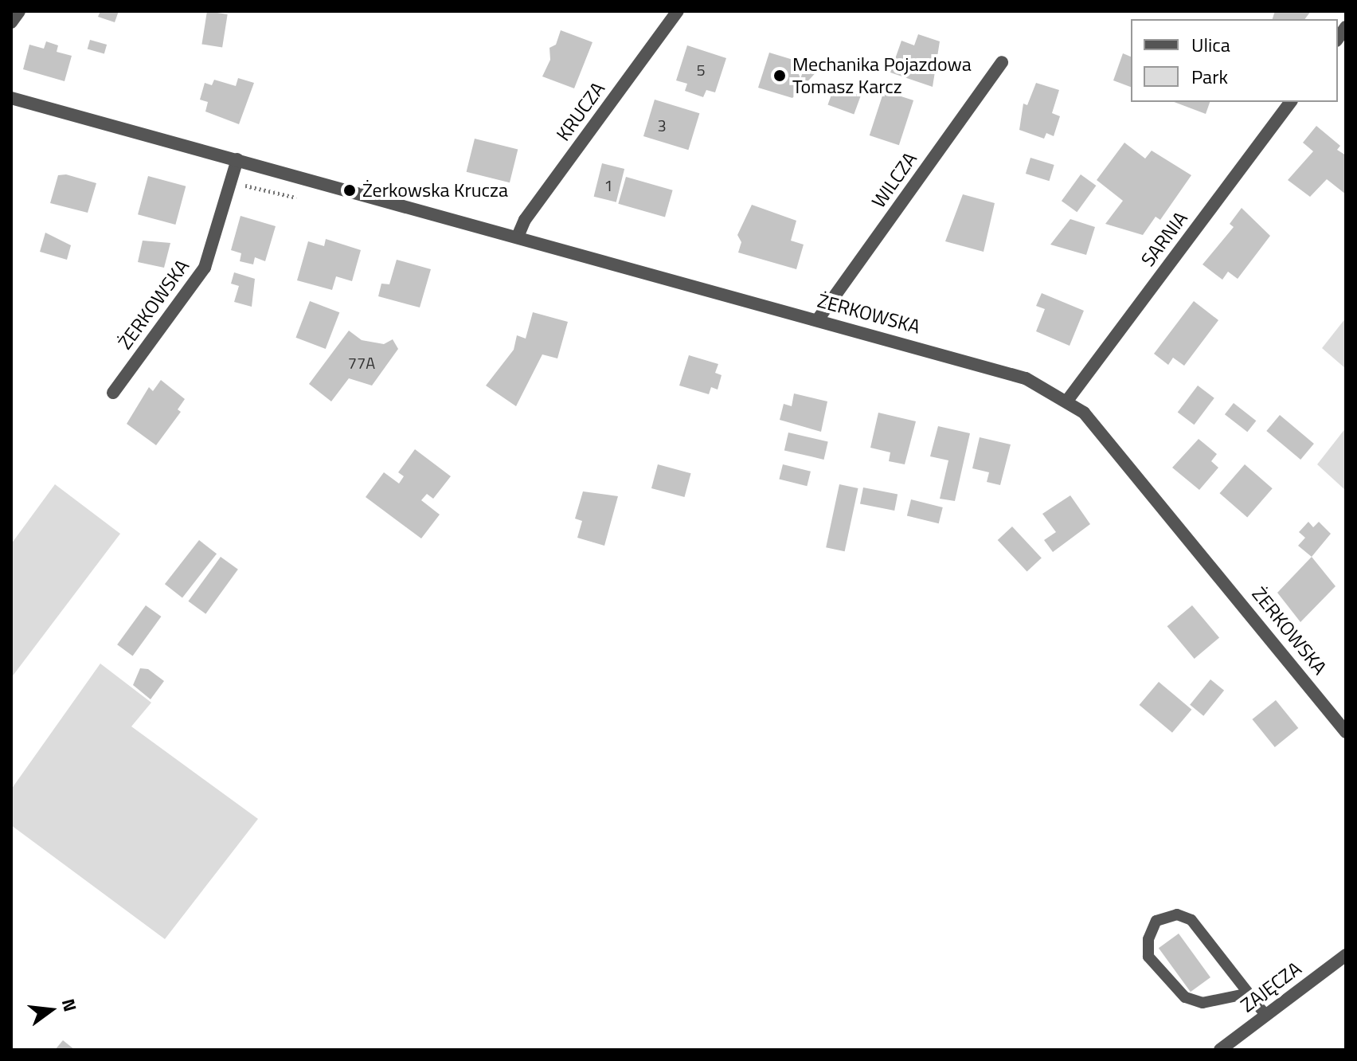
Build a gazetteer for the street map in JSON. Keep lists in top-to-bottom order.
{
  "streets": {
    "street": [
      "KRUCZA",
      "WILCZA",
      "SARNIA",
      "ŻERKOWSKA",
      "ZAJĘCZA"
    ]
  },
  "crossings": [
    ["KRUCZA", "ŻERKOWSKA"],
    ["WILCZA", "ŻERKOWSKA"],
    ["SARNIA", "ŻERKOWSKA"]
  ],
  "places": ["Mechanika Pojazdowa Tomasz Karcz", "Żerkowska Krucza"],
  "house_numbers": [
    "5",
    "3",
    "1",
    "77A"
  ],
  "legend": ["Ulica", "Park"],
  "north": "right"
}
